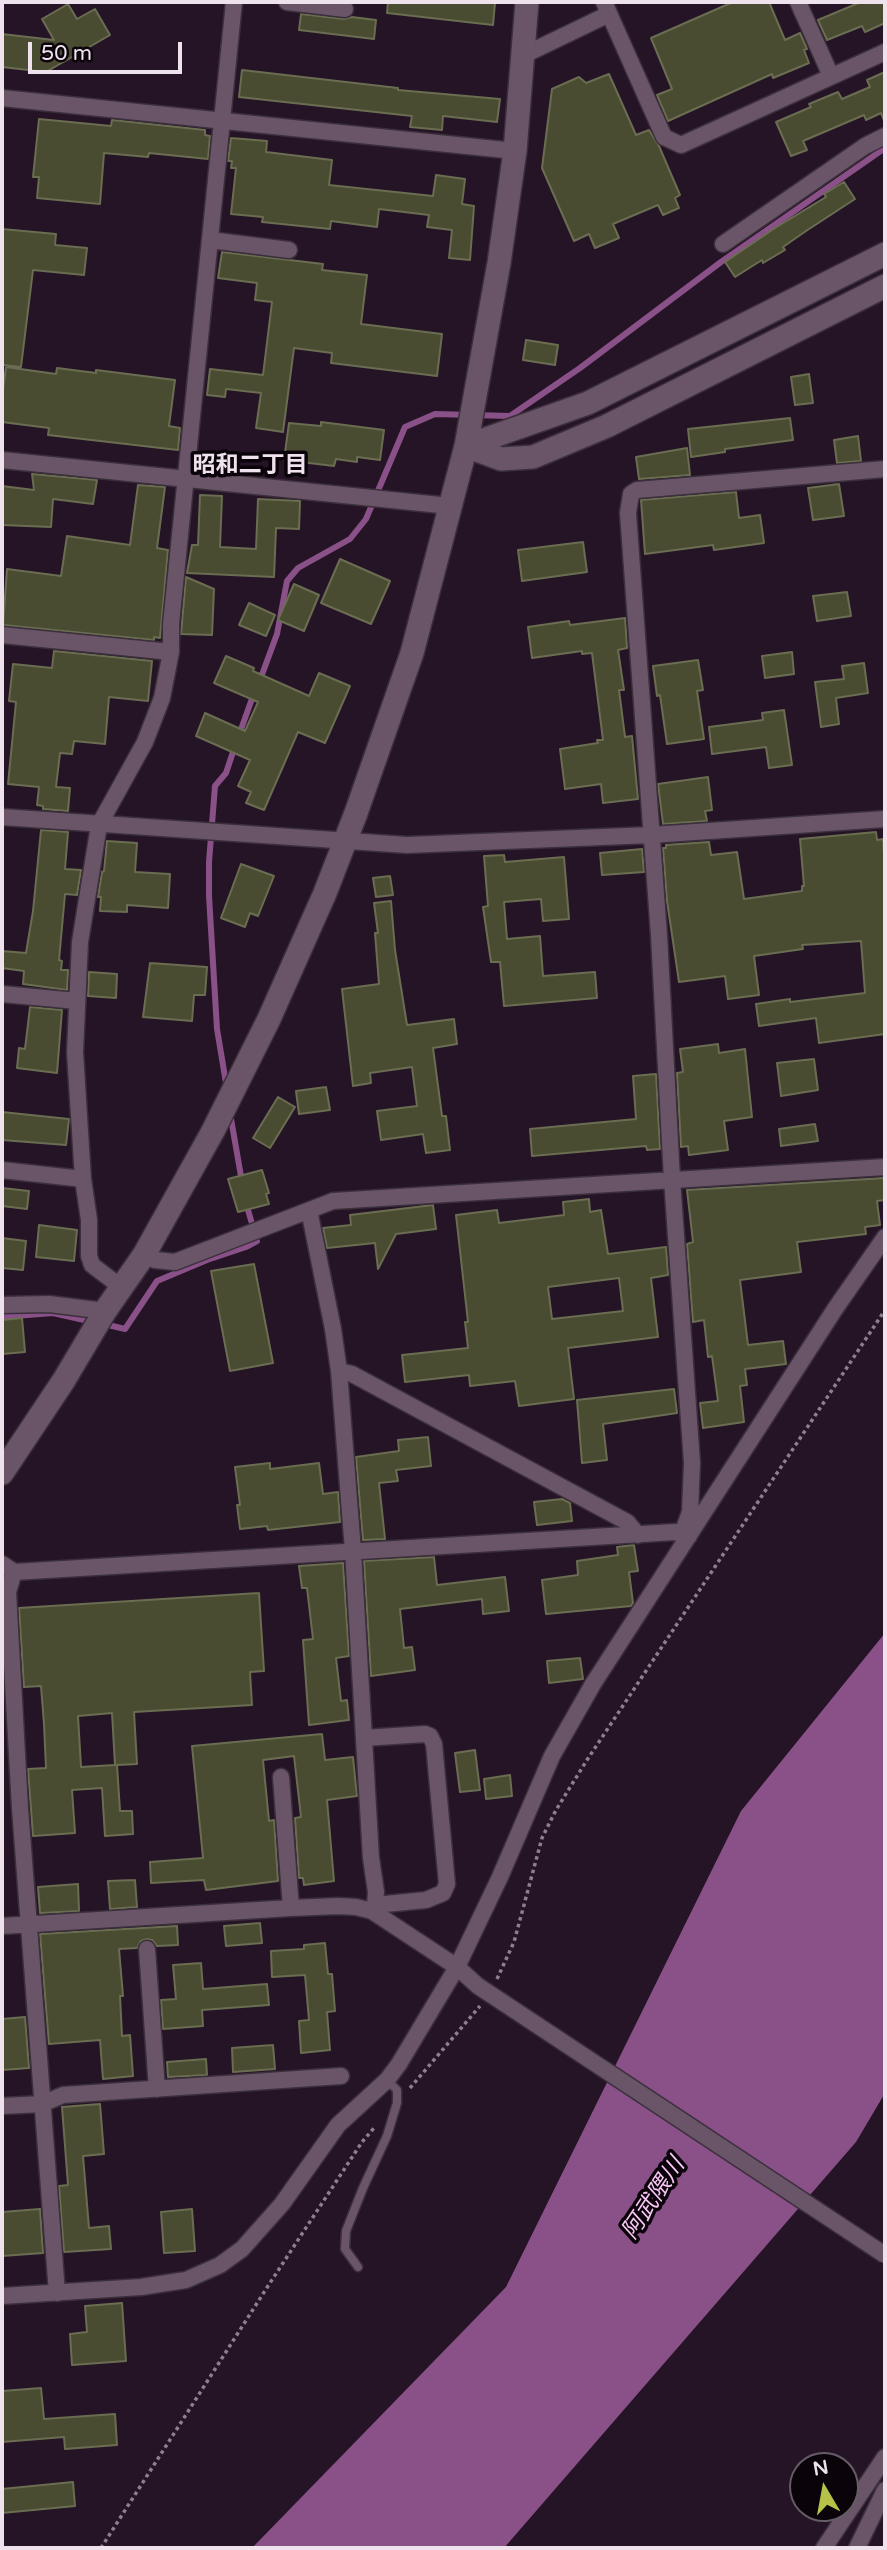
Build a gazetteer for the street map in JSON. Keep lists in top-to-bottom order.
{
  "districts": ["昭和二丁目"],
  "water": ["阿武隈川"],
  "scale_bar": "50 m",
  "north": "top"
}
